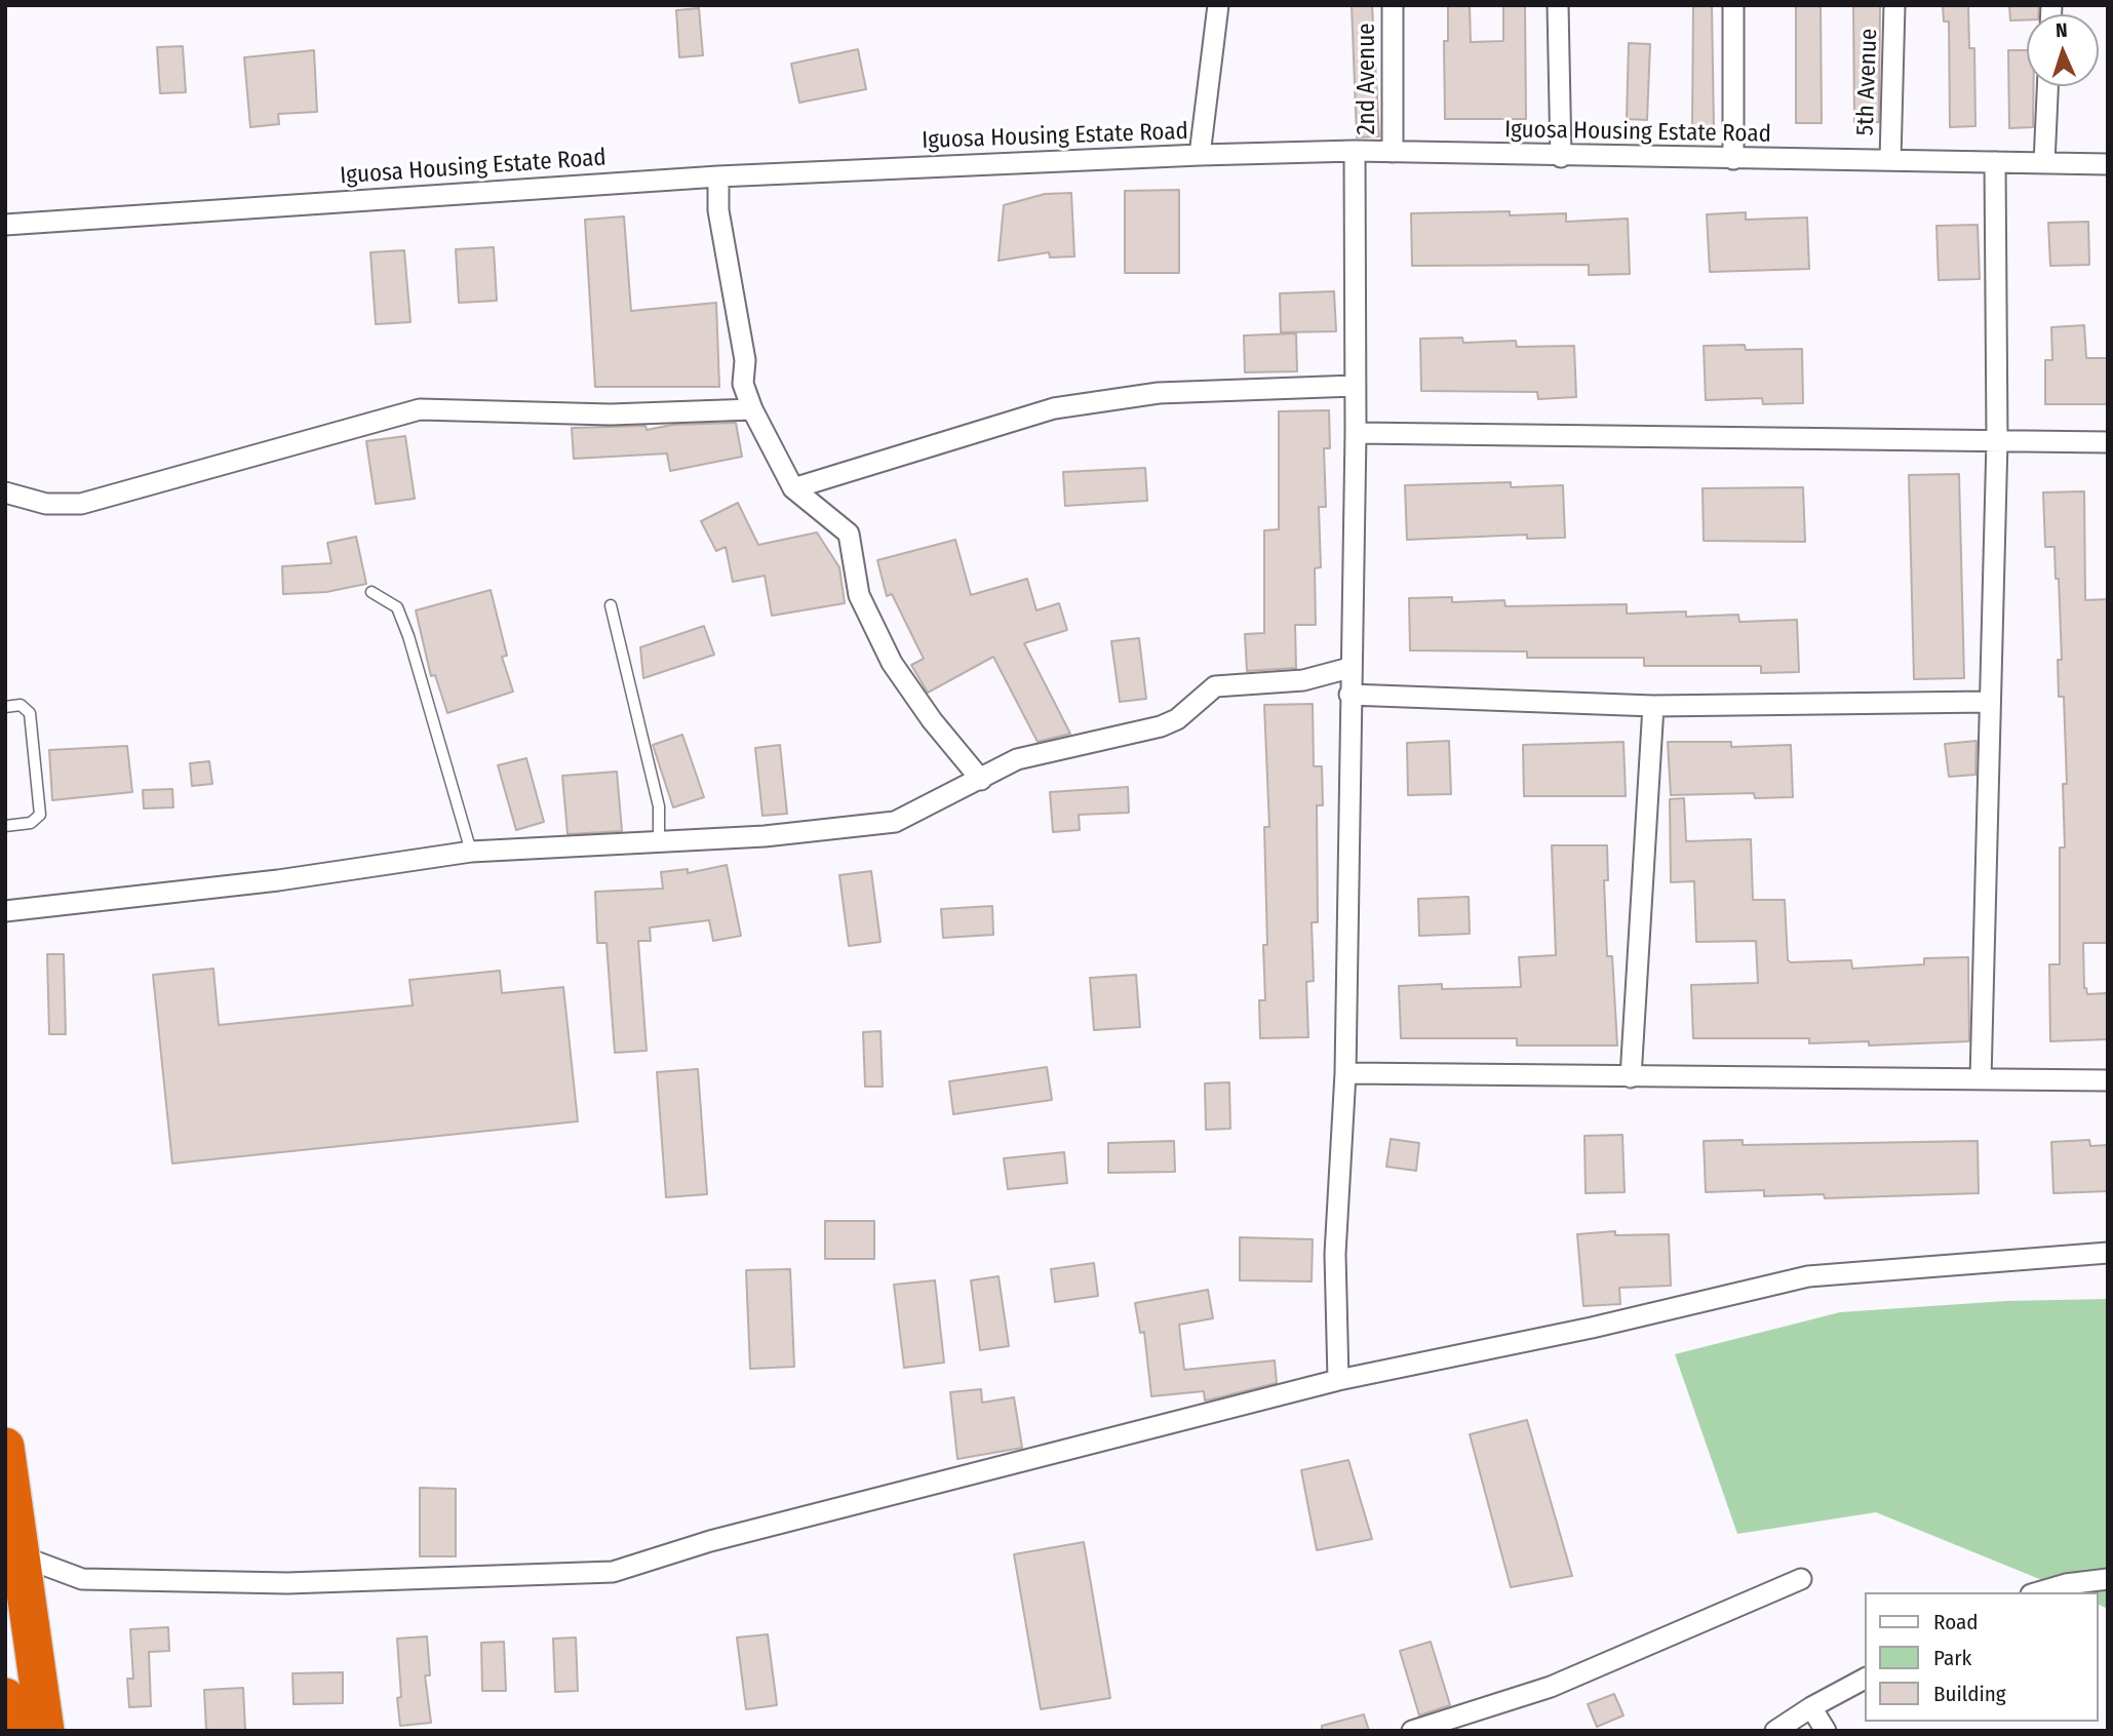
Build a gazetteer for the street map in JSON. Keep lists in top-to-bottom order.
{
  "streets": {
    "street": ["2nd Avenue", "5th Avenue", "Iguosa Housing Estate Road"]
  },
  "crossings": [
    ["2nd Avenue", "Iguosa Housing Estate Road"],
    ["5th Avenue", "Iguosa Housing Estate Road"]
  ],
  "legend": ["Road", "Park", "Building"],
  "north": "top"
}
